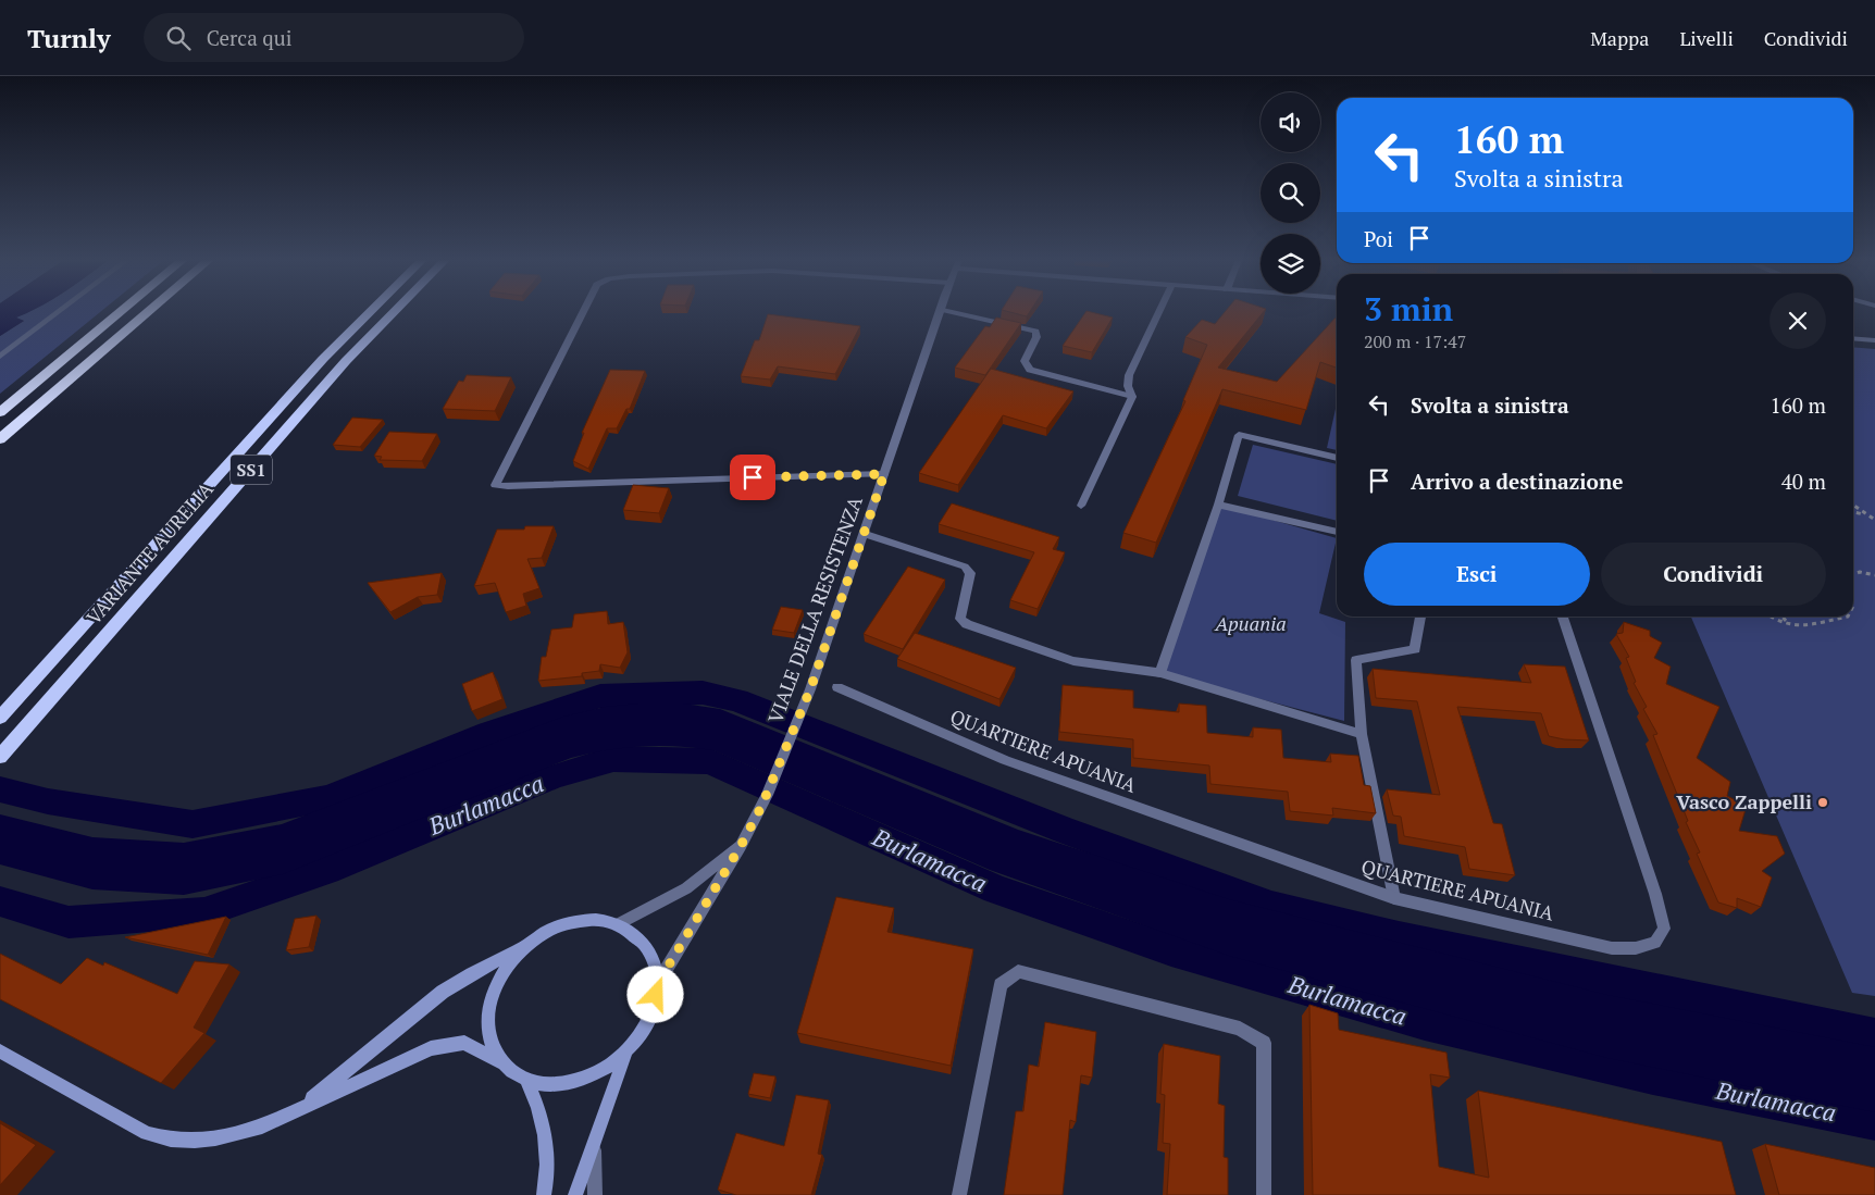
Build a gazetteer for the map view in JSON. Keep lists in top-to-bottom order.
{
  "streets": {
    "highway": ["SS1", "VARIANTE AURELIA"],
    "street": ["VIALE DELLA RESISTENZA", "QUARTIERE APUANIA"]
  },
  "water": ["Burlamacca"],
  "parks": ["Apuania"],
  "places": ["Vasco Zappelli"],
  "page": {
    "header": "Turnly",
    "search": "Cerca qui",
    "nav": ["Mappa", "Livelli", "Condividi"],
    "turn": ["160 m", "Svolta a sinistra"],
    "then": "Poi",
    "heading": ["3 min", "200 m · 17:47"],
    "list": [
      {
        "name": "Svolta a sinistra",
        "value": "160 m"
      },
      {
        "name": "Arrivo a destinazione",
        "value": "40 m"
      }
    ],
    "buttons": ["Esci", "Condividi"]
  }
}
